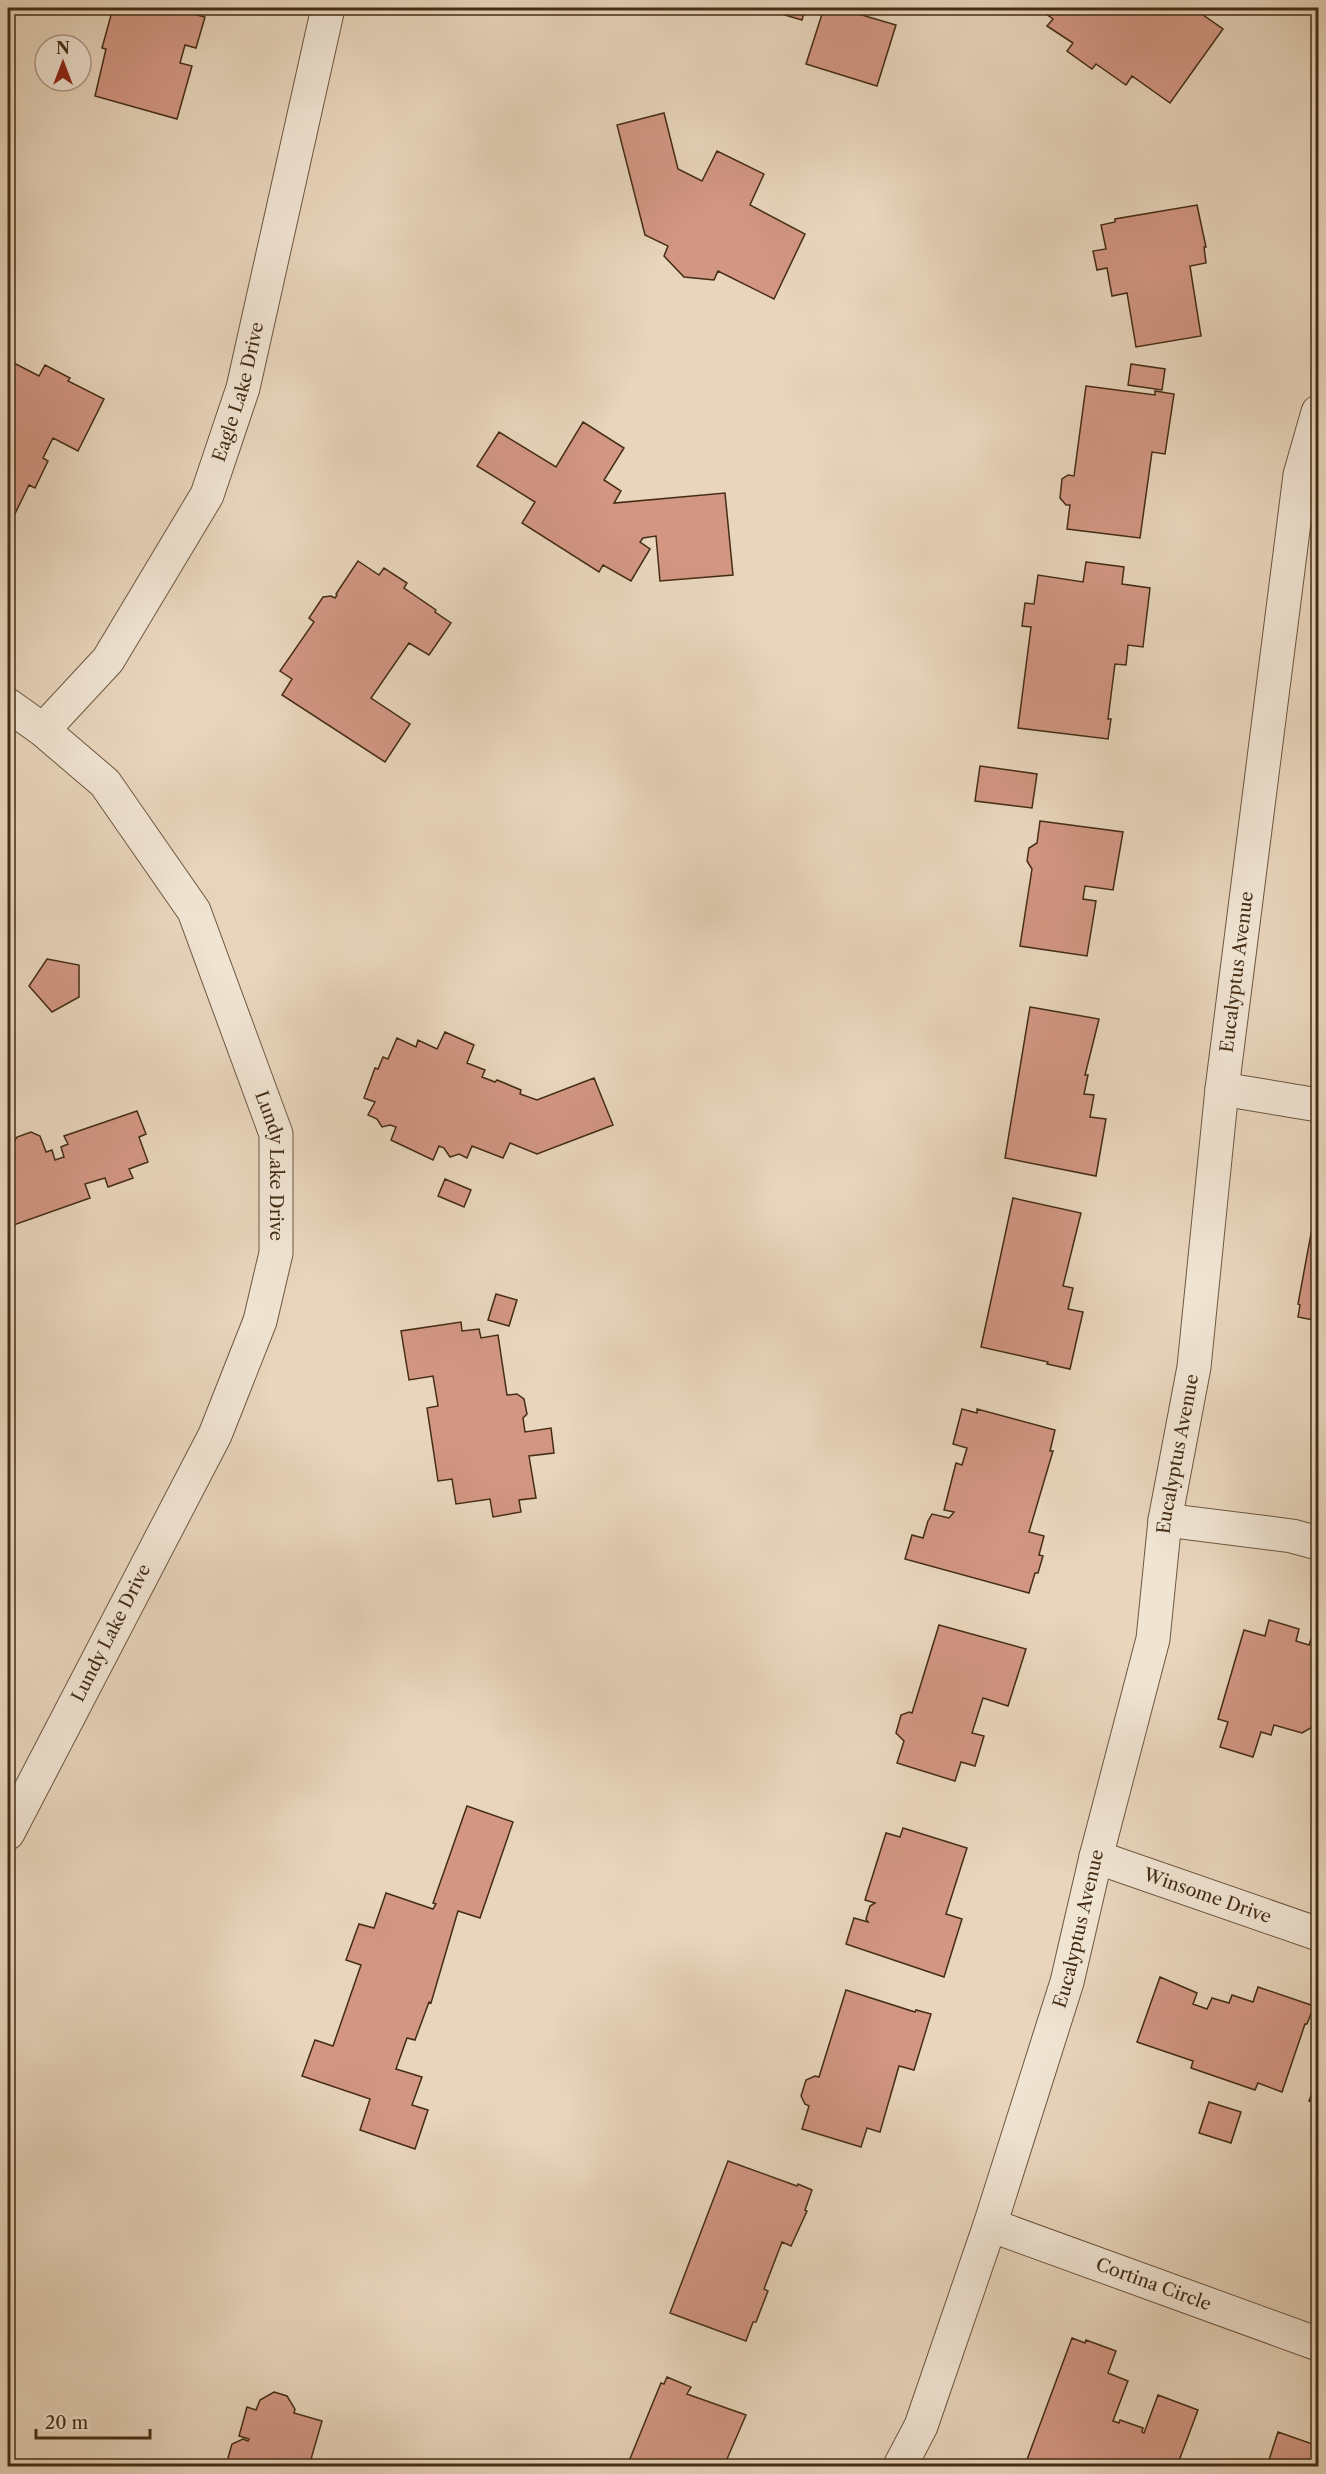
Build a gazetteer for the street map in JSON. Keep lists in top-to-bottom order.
{
  "streets": {
    "street": [
      "Eagle Lake Drive",
      "Eucalyptus Avenue",
      "Lundy Lake Drive",
      "Winsome Drive",
      "Cortina Circle"
    ]
  },
  "crossings": [
    ["Eagle Lake Drive", "Lundy Lake Drive"],
    ["Eucalyptus Avenue", "Winsome Drive"],
    ["Eucalyptus Avenue", "Cortina Circle"]
  ],
  "scale_bar": "20 m",
  "north": "top"
}
